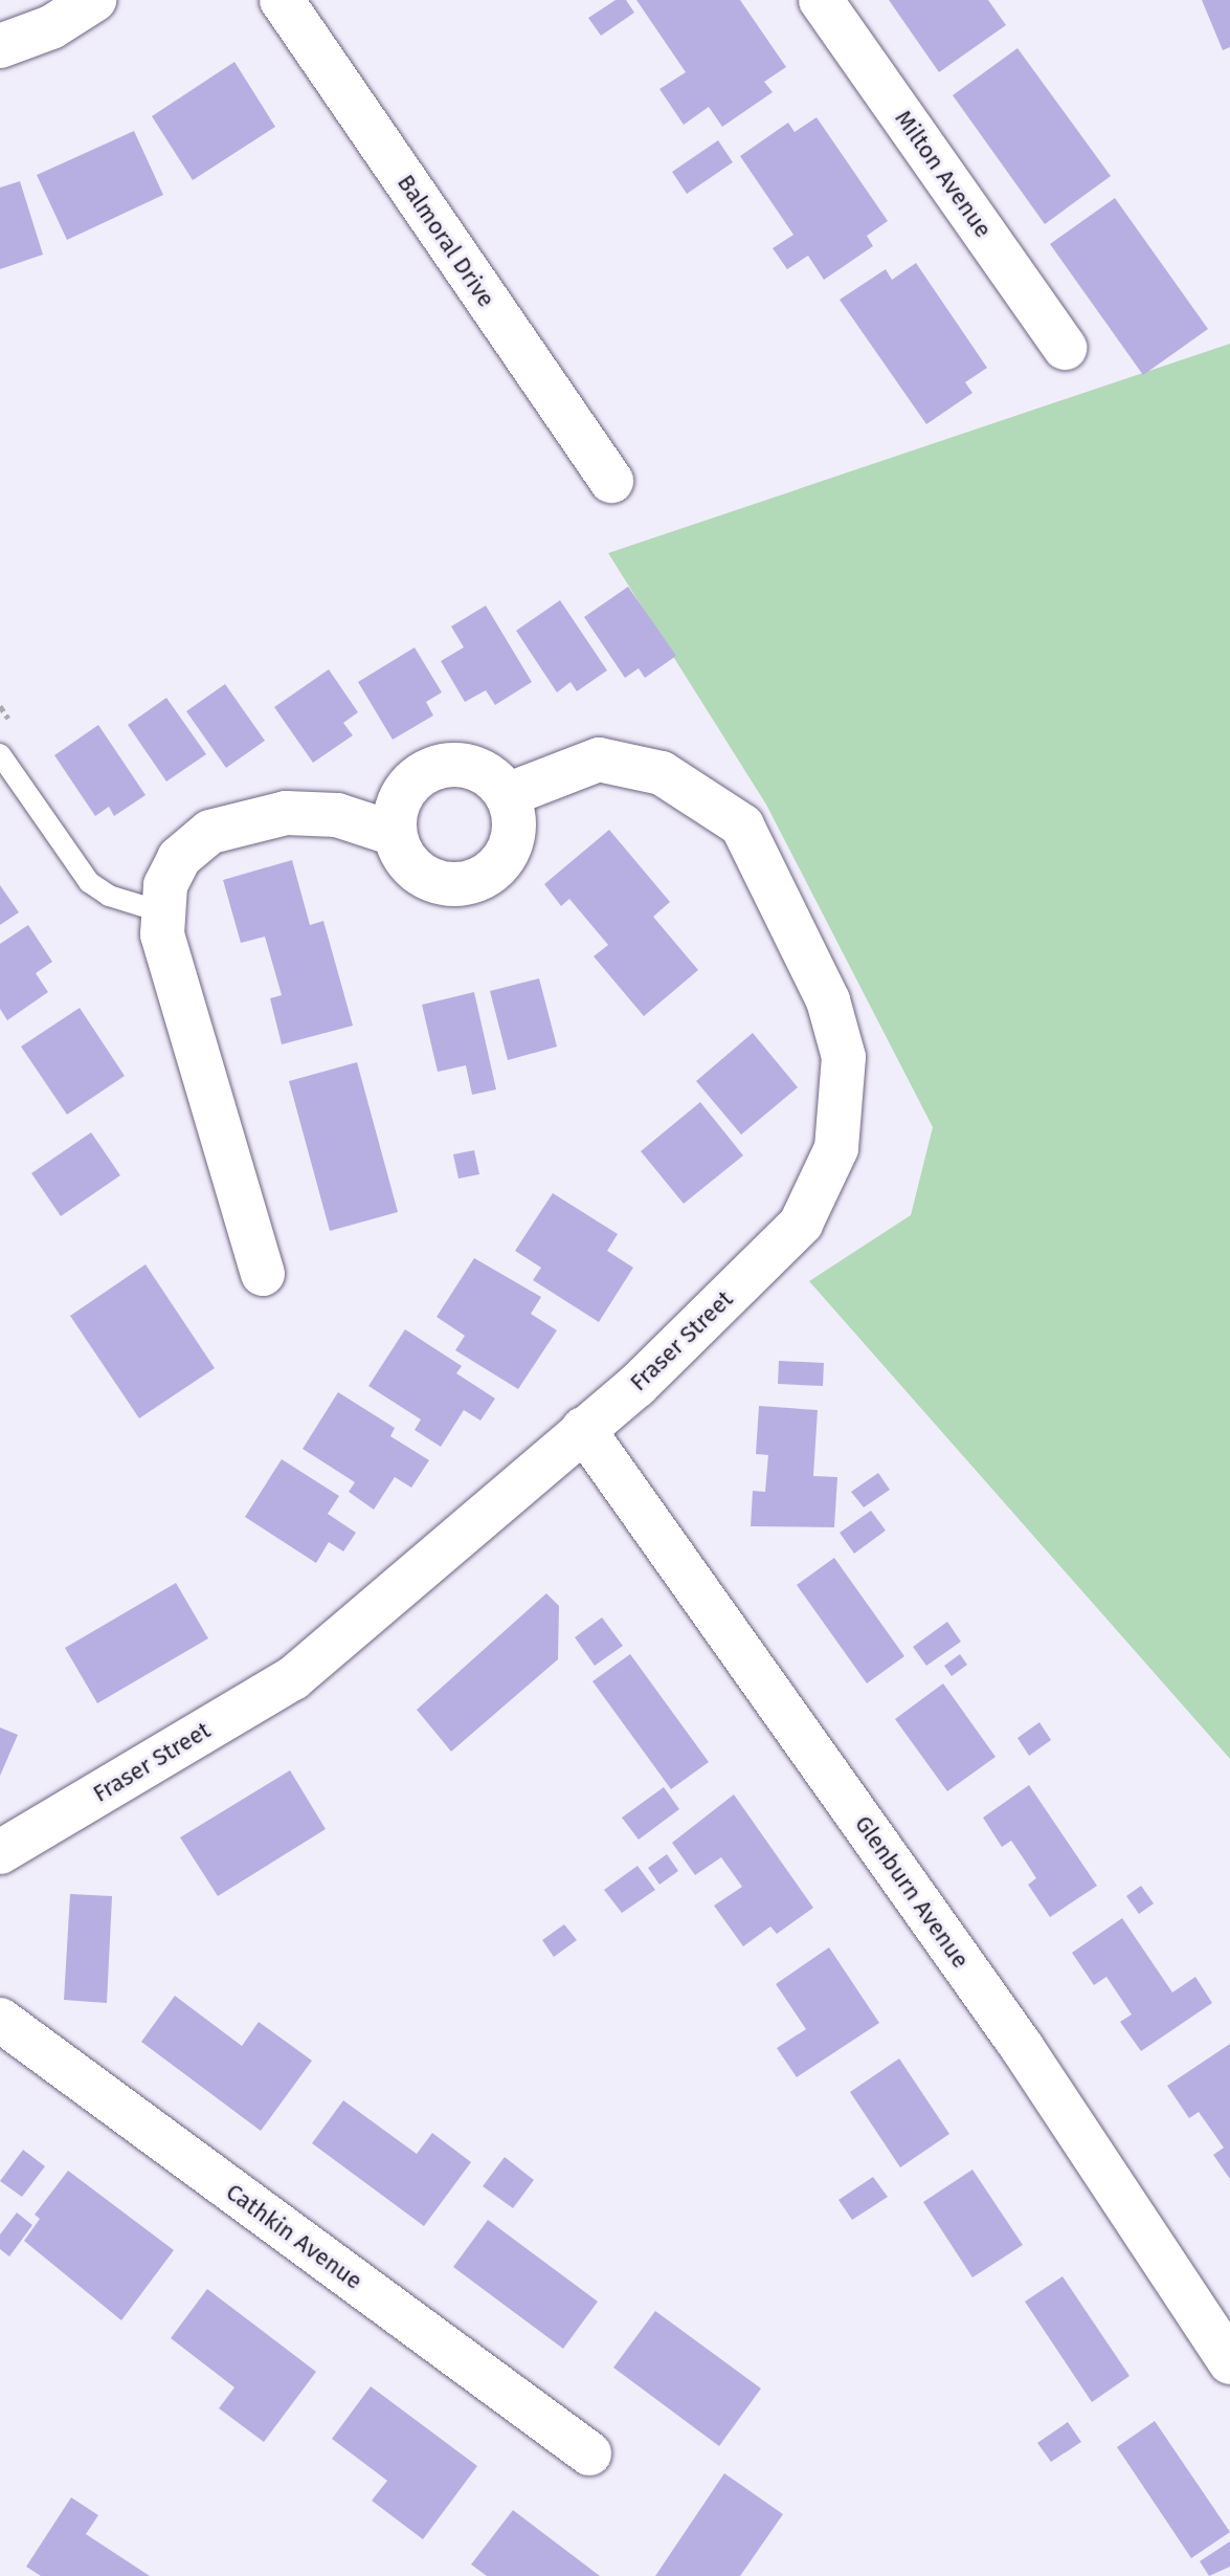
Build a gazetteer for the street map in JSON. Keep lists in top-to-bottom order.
{
  "streets": {
    "street": [
      "Milton Avenue",
      "Balmoral Drive",
      "Fraser Street",
      "Glenburn Avenue",
      "Cathkin Avenue"
    ]
  },
  "crossings": [
    ["Fraser Street", "Glenburn Avenue"]
  ]
}
